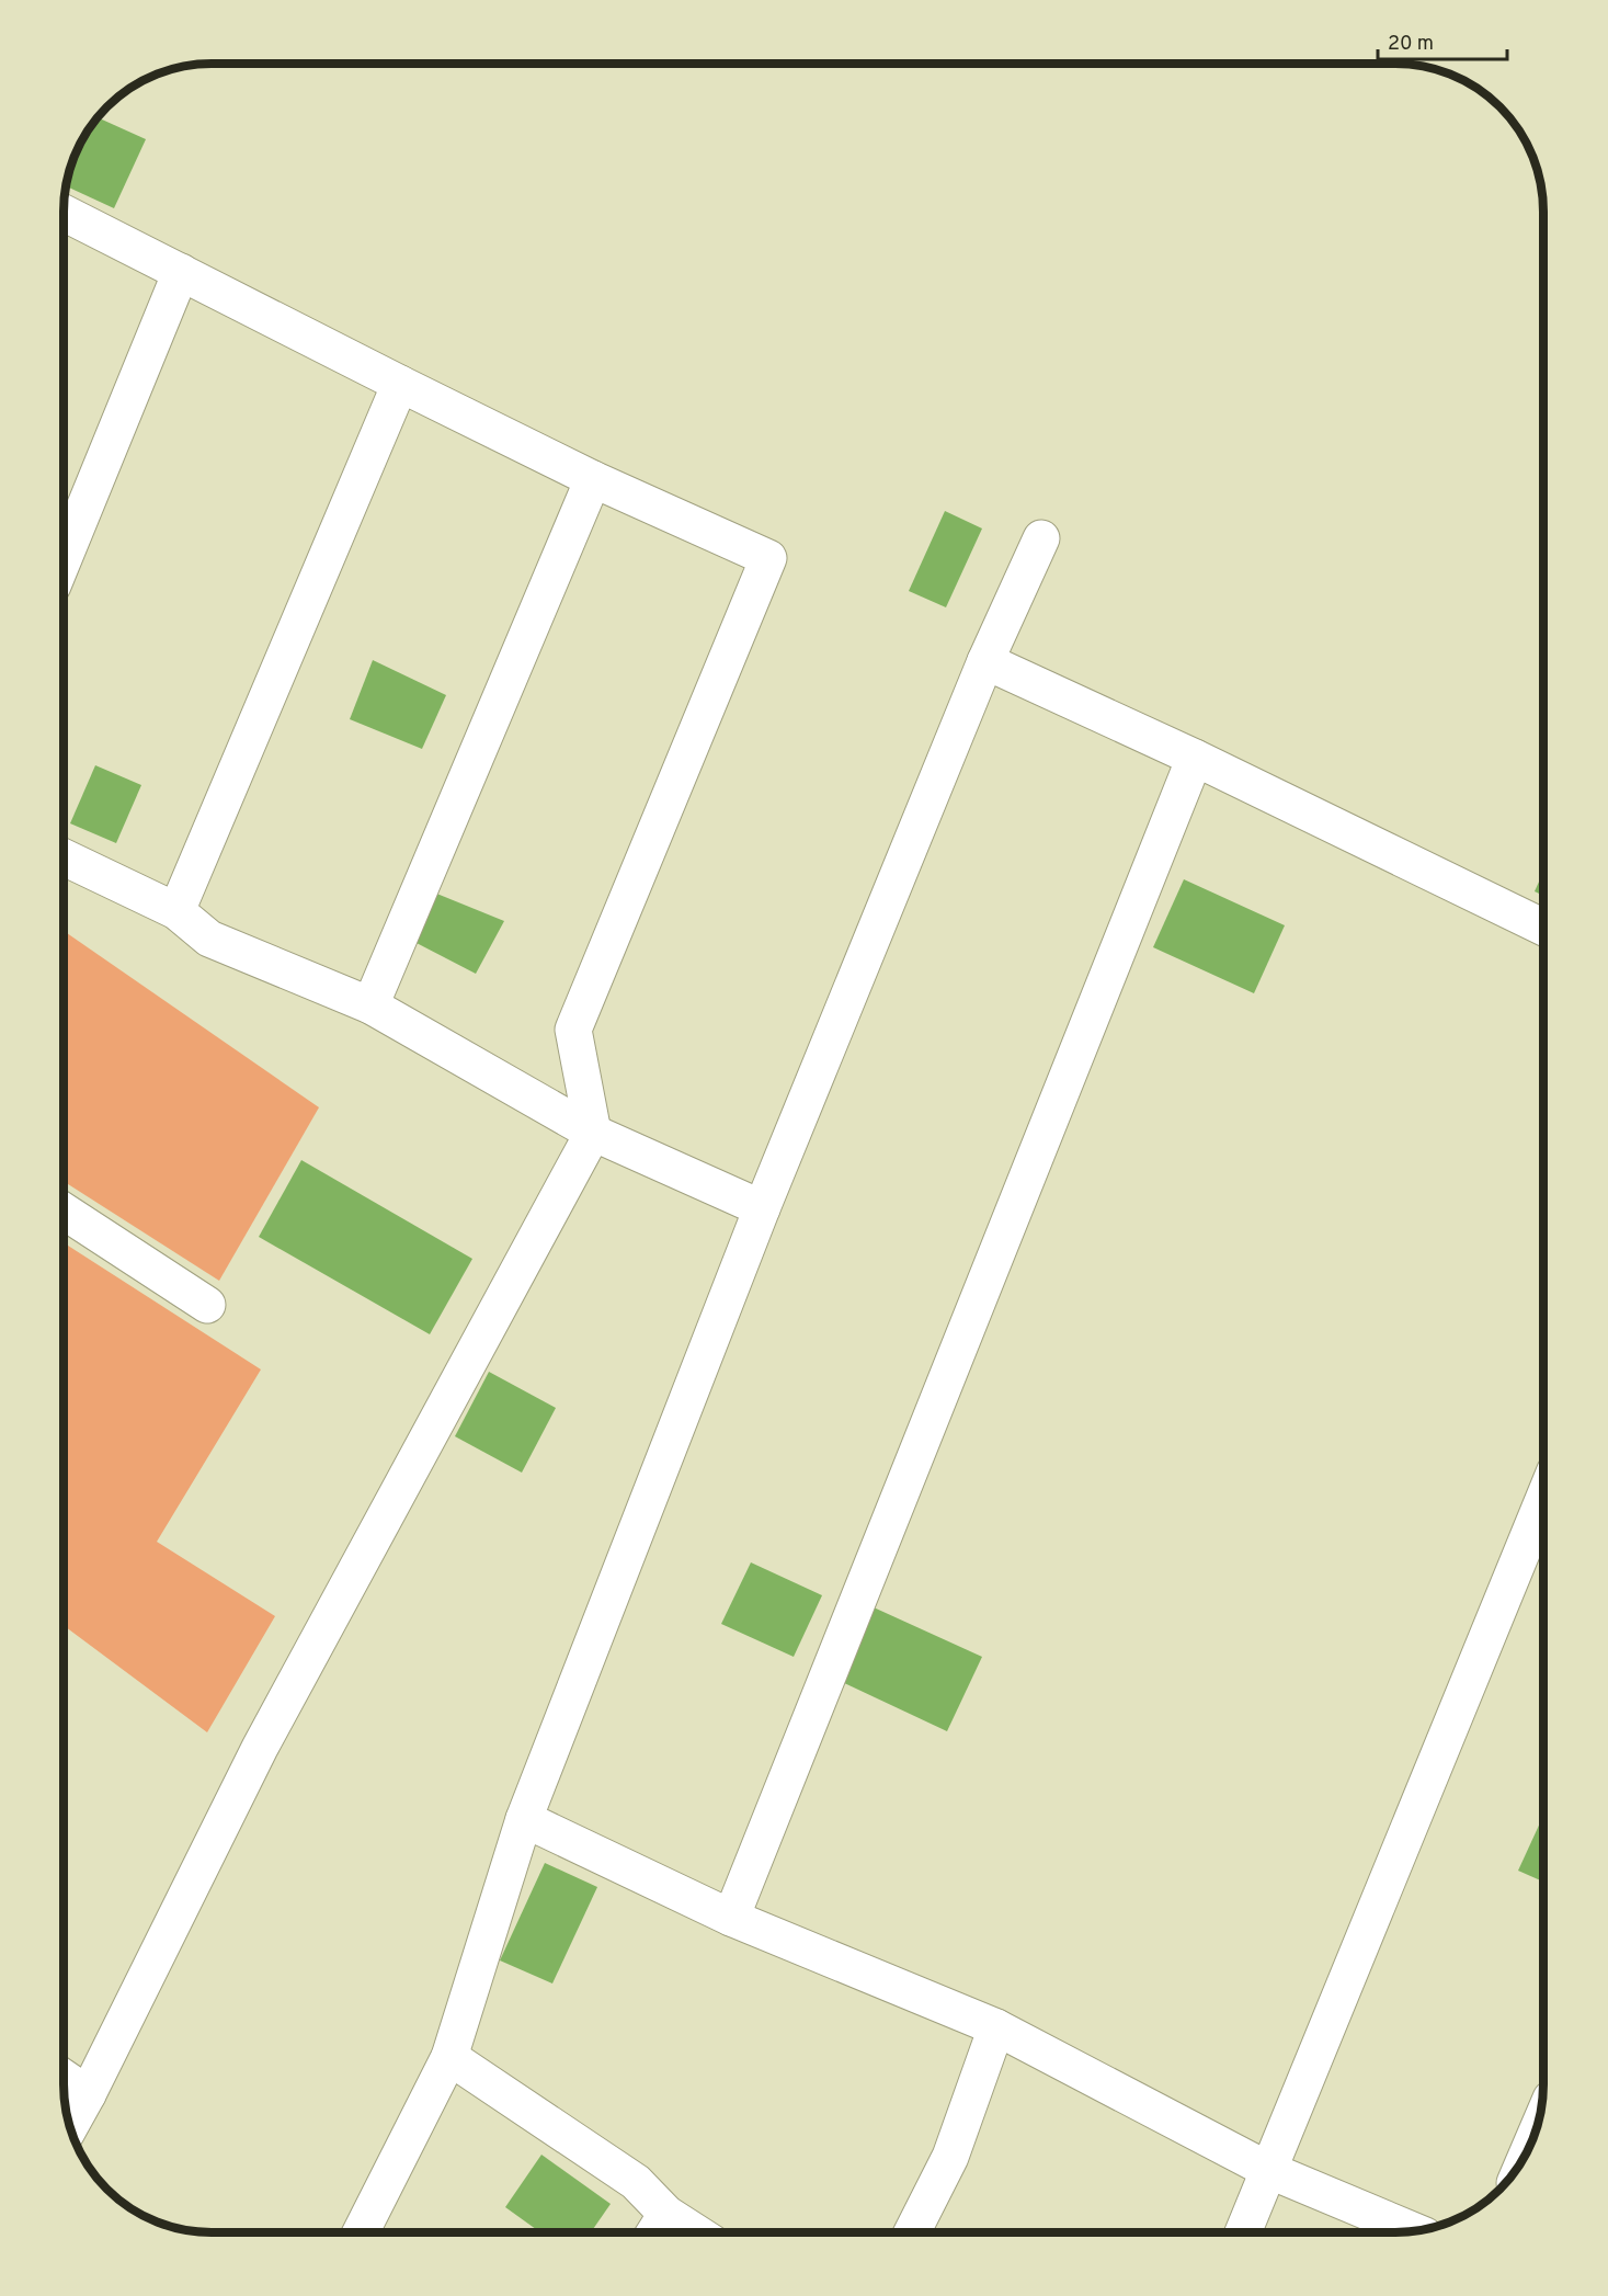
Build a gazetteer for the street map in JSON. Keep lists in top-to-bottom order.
{
  "scale_bar": "20 m"
}
